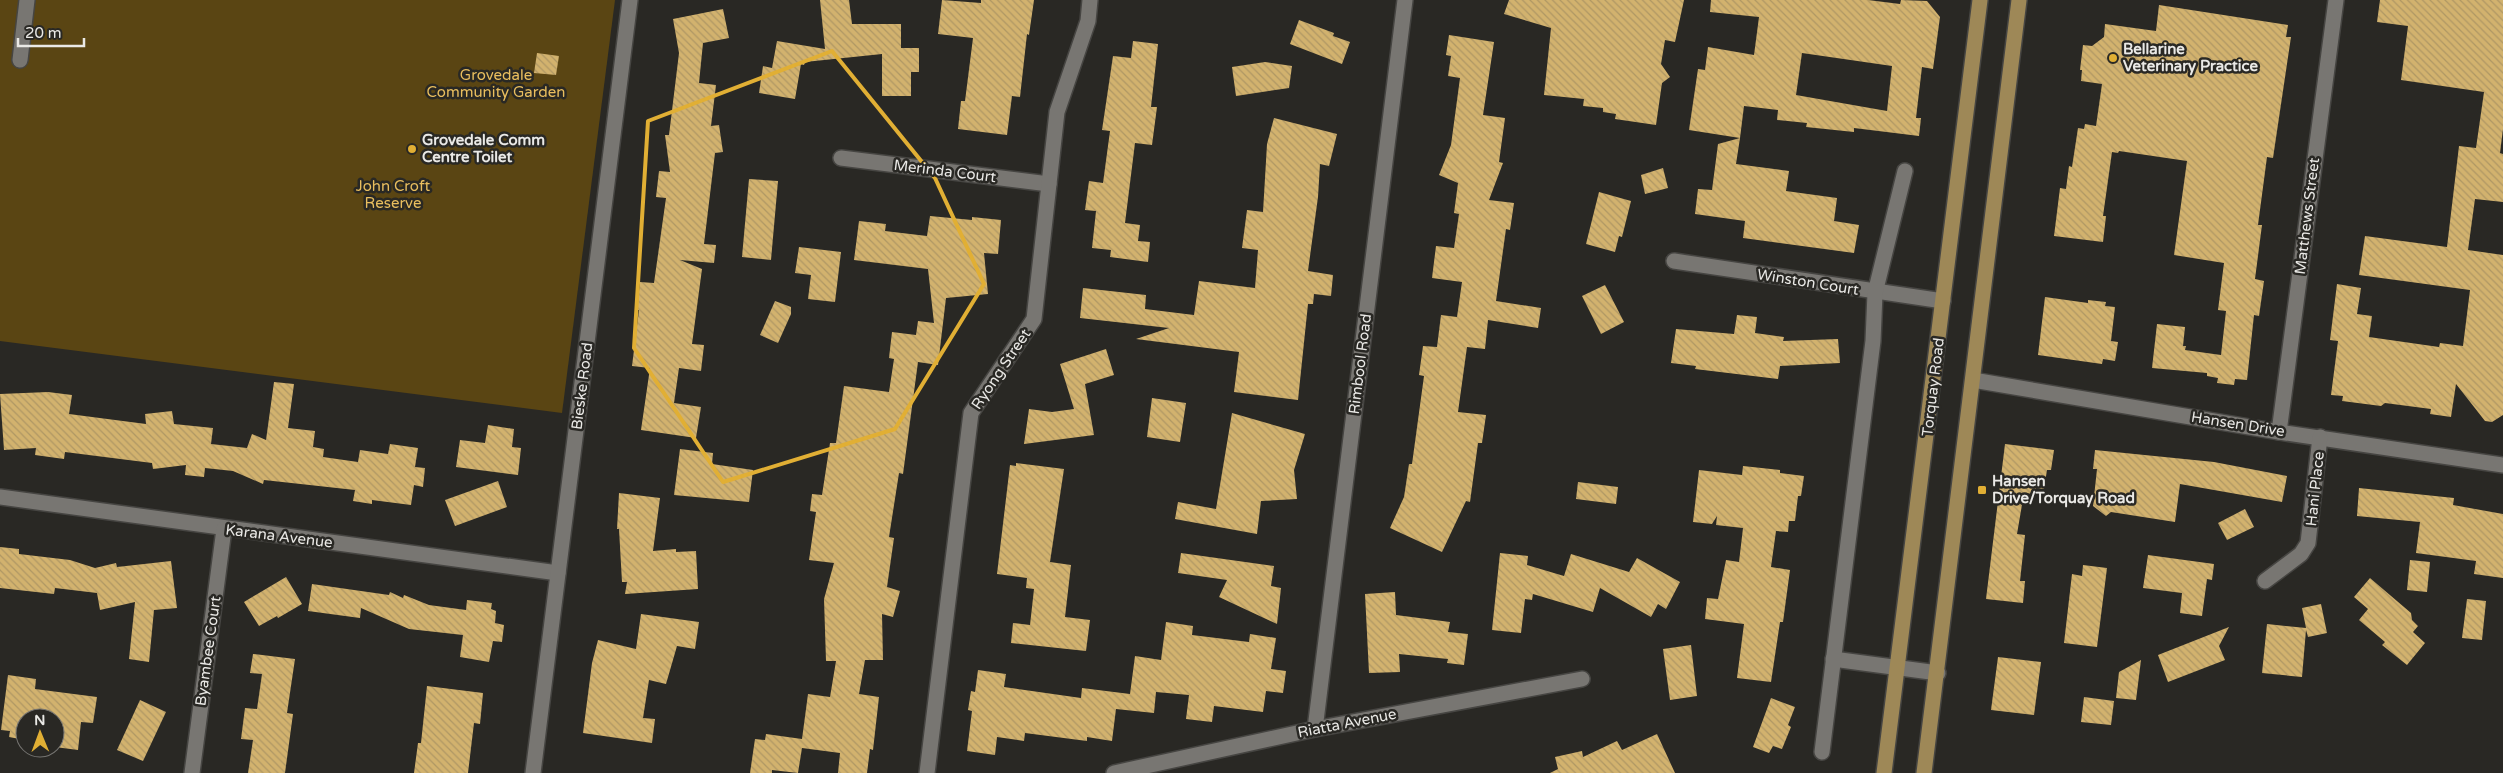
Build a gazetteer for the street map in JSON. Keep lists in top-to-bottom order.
{
  "streets": {
    "main road": ["Torquay Road"],
    "street": [
      "Merinda Court",
      "Matthews Street",
      "Winston Court",
      "Rimbool Road",
      "Ryong Street",
      "Bieske Road",
      "Hansen Drive",
      "Hani Place",
      "Karana Avenue",
      "Byambee Court",
      "Riatta Avenue"
    ]
  },
  "crossings": [
    ["Merinda Court", "Ryong Street"],
    ["Matthews Street", "Hansen Drive"],
    ["Winston Court", "Torquay Road"],
    ["Rimbool Road", "Riatta Avenue"],
    ["Bieske Road", "Karana Avenue"],
    ["Hansen Drive", "Hani Place"],
    ["Karana Avenue", "Byambee Court"]
  ],
  "parks": ["Grovedale Community Garden", "John Croft Reserve"],
  "places": {
    "other": ["Bellarine Veterinary Practice", "Grovedale Comm Centre Toilet"],
    "transit": ["Hansen Drive/Torquay Road"]
  },
  "scale_bar": "20 m",
  "north": "top"
}
